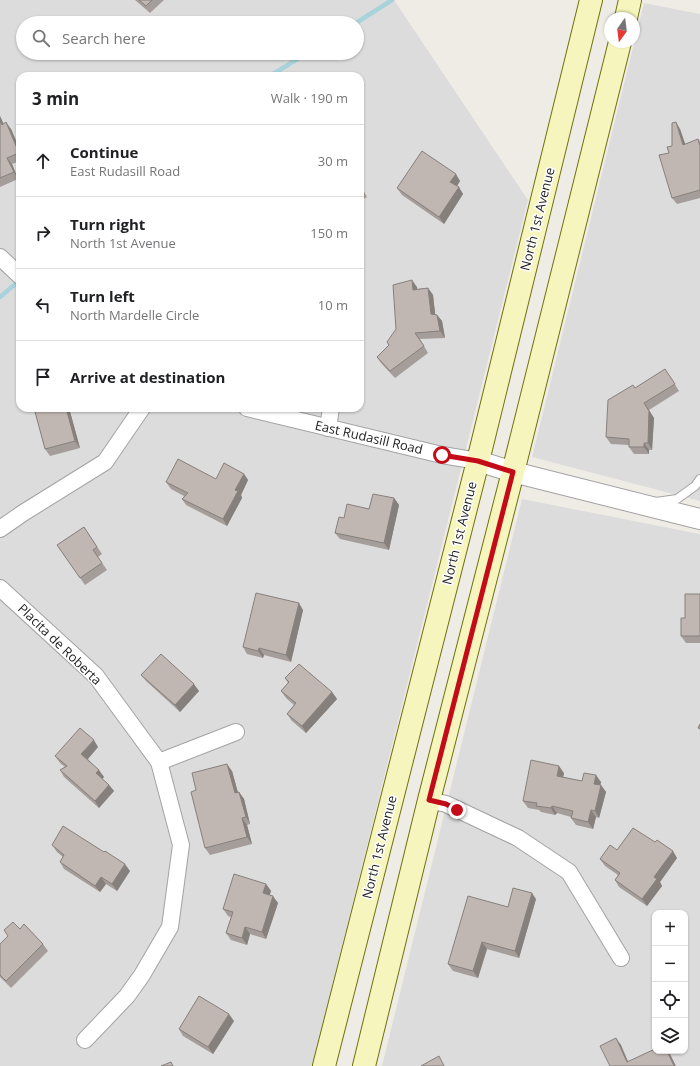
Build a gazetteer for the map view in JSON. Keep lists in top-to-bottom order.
{
  "streets": {
    "main road": ["North 1st Avenue"],
    "street": ["East Rudasill Road", "Placita de Roberta"]
  },
  "crossings": [
    ["North 1st Avenue", "East Rudasill Road"]
  ],
  "north": "bottom",
  "page": {
    "search": "Search here",
    "heading": ["3 min", "Walk · 190 m"],
    "list": [
      ["Continue", "East Rudasill Road", "30 m"],
      ["Turn right", "North 1st Avenue", "150 m"],
      ["Turn left", "North Mardelle Circle", "10 m"],
      "Arrive at destination"
    ],
    "map_buttons": ["+", "−"]
  }
}
